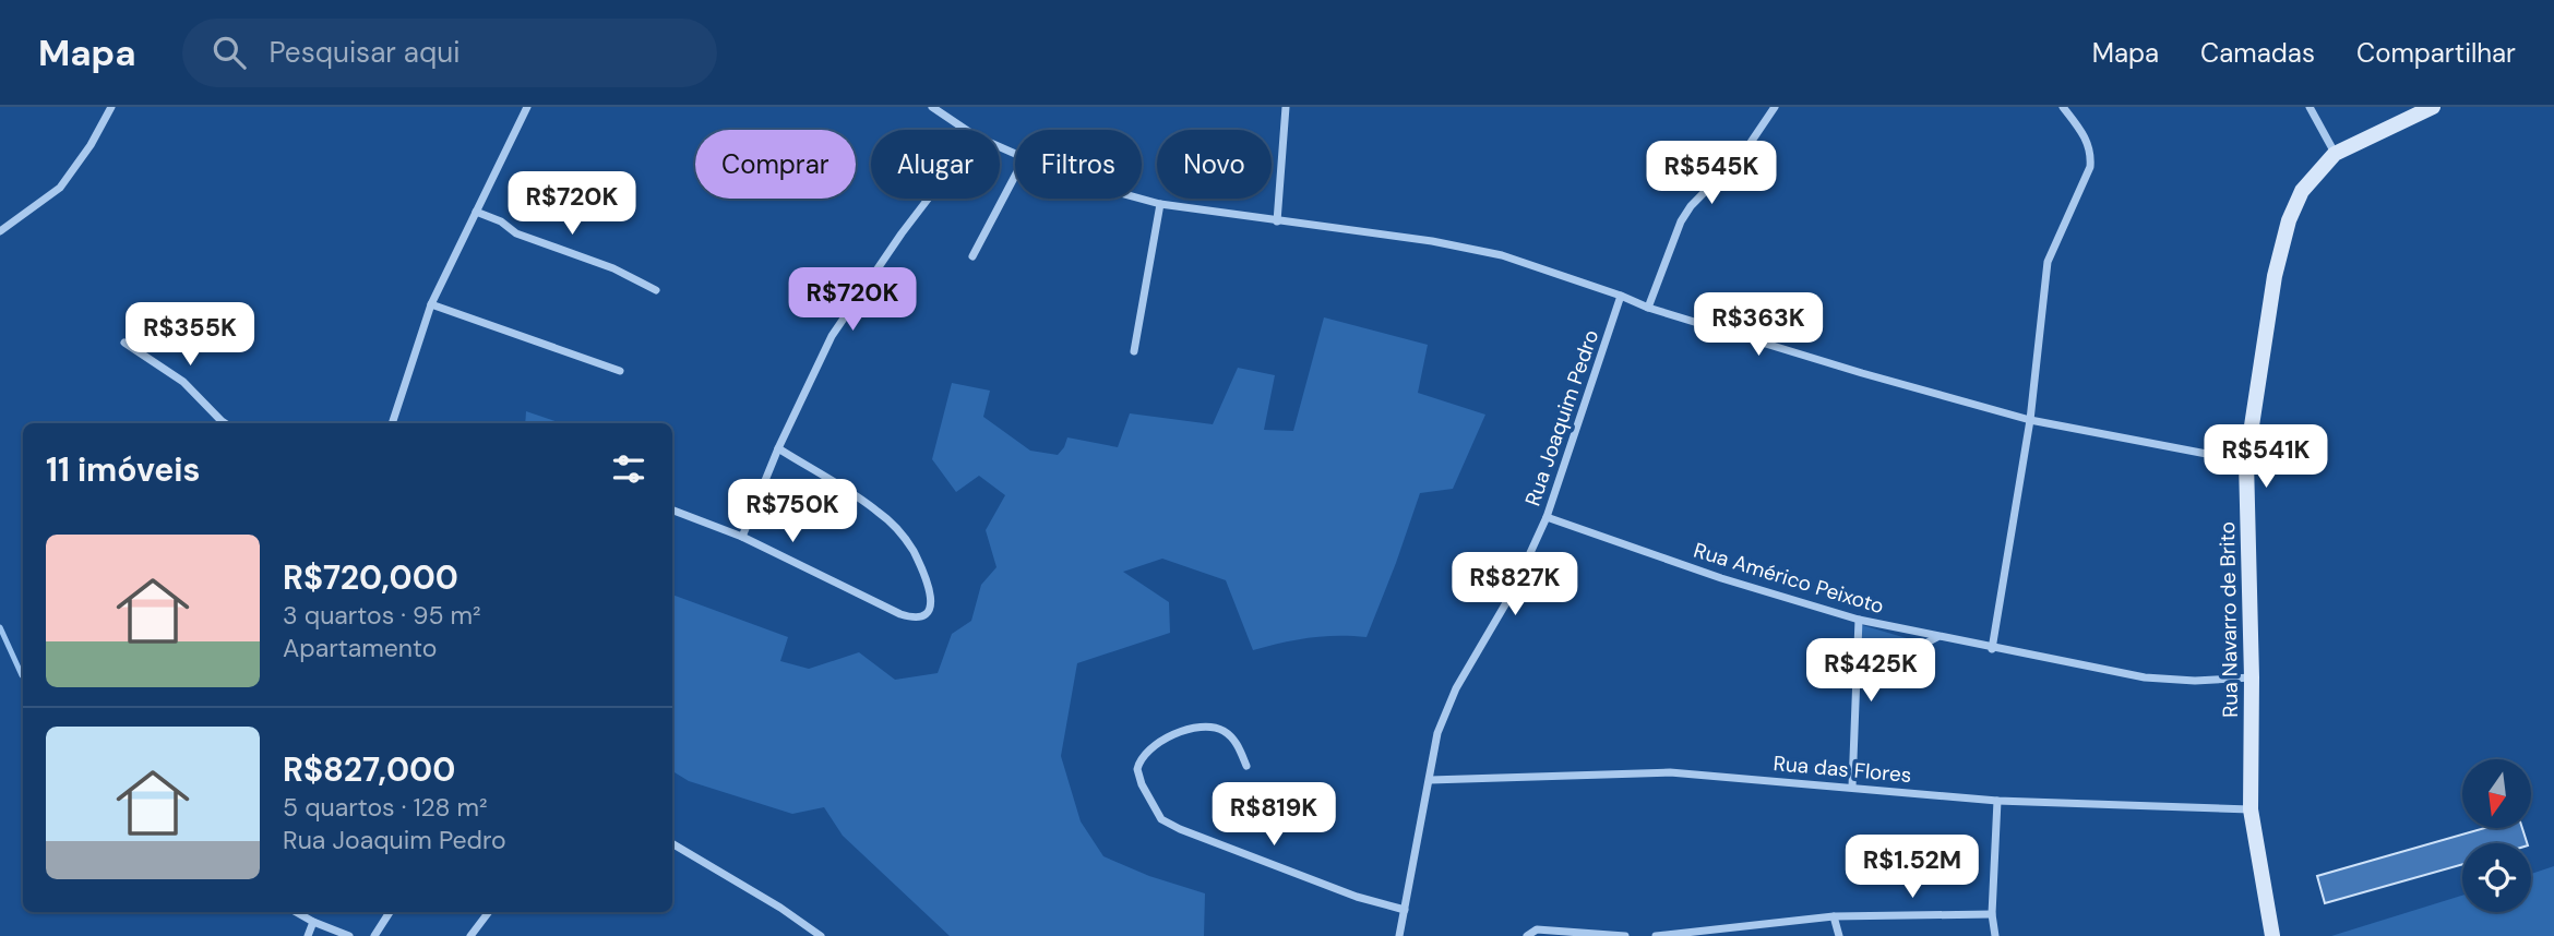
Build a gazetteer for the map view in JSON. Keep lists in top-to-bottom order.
{
  "streets": {
    "main road": ["Rua Navarro de Brito"],
    "street": ["Rua Joaquim Pedro", "Rua Américo Peixoto", "Rua das Flores"]
  },
  "crossings": [
    ["Rua Joaquim Pedro", "Rua Américo Peixoto"],
    ["Rua Joaquim Pedro", "Rua das Flores"],
    ["Rua Américo Peixoto", "Rua Navarro de Brito"],
    ["Rua Navarro de Brito", "Rua das Flores"]
  ],
  "north": "bottom",
  "page": {
    "header": "Mapa",
    "search": "Pesquisar aqui",
    "nav": ["Mapa", "Camadas", "Compartilhar"],
    "chip": [
      "Comprar",
      "Alugar",
      "Filtros",
      "Novo"
    ],
    "price": [
      "R$545K",
      "R$720K",
      "R$720K",
      "R$363K",
      "R$355K",
      "R$541K",
      "R$750K",
      "R$827K",
      "R$425K",
      "R$819K",
      "R$1.52M"
    ],
    "heading": "11 imóveis",
    "list": [
      {
        "name": "R$720,000",
        "note": "3 quartos · 95 m² · Apartamento"
      },
      {
        "name": "R$827,000",
        "note": "5 quartos · 128 m² · Rua Joaquim Pedro"
      }
    ]
  }
}
